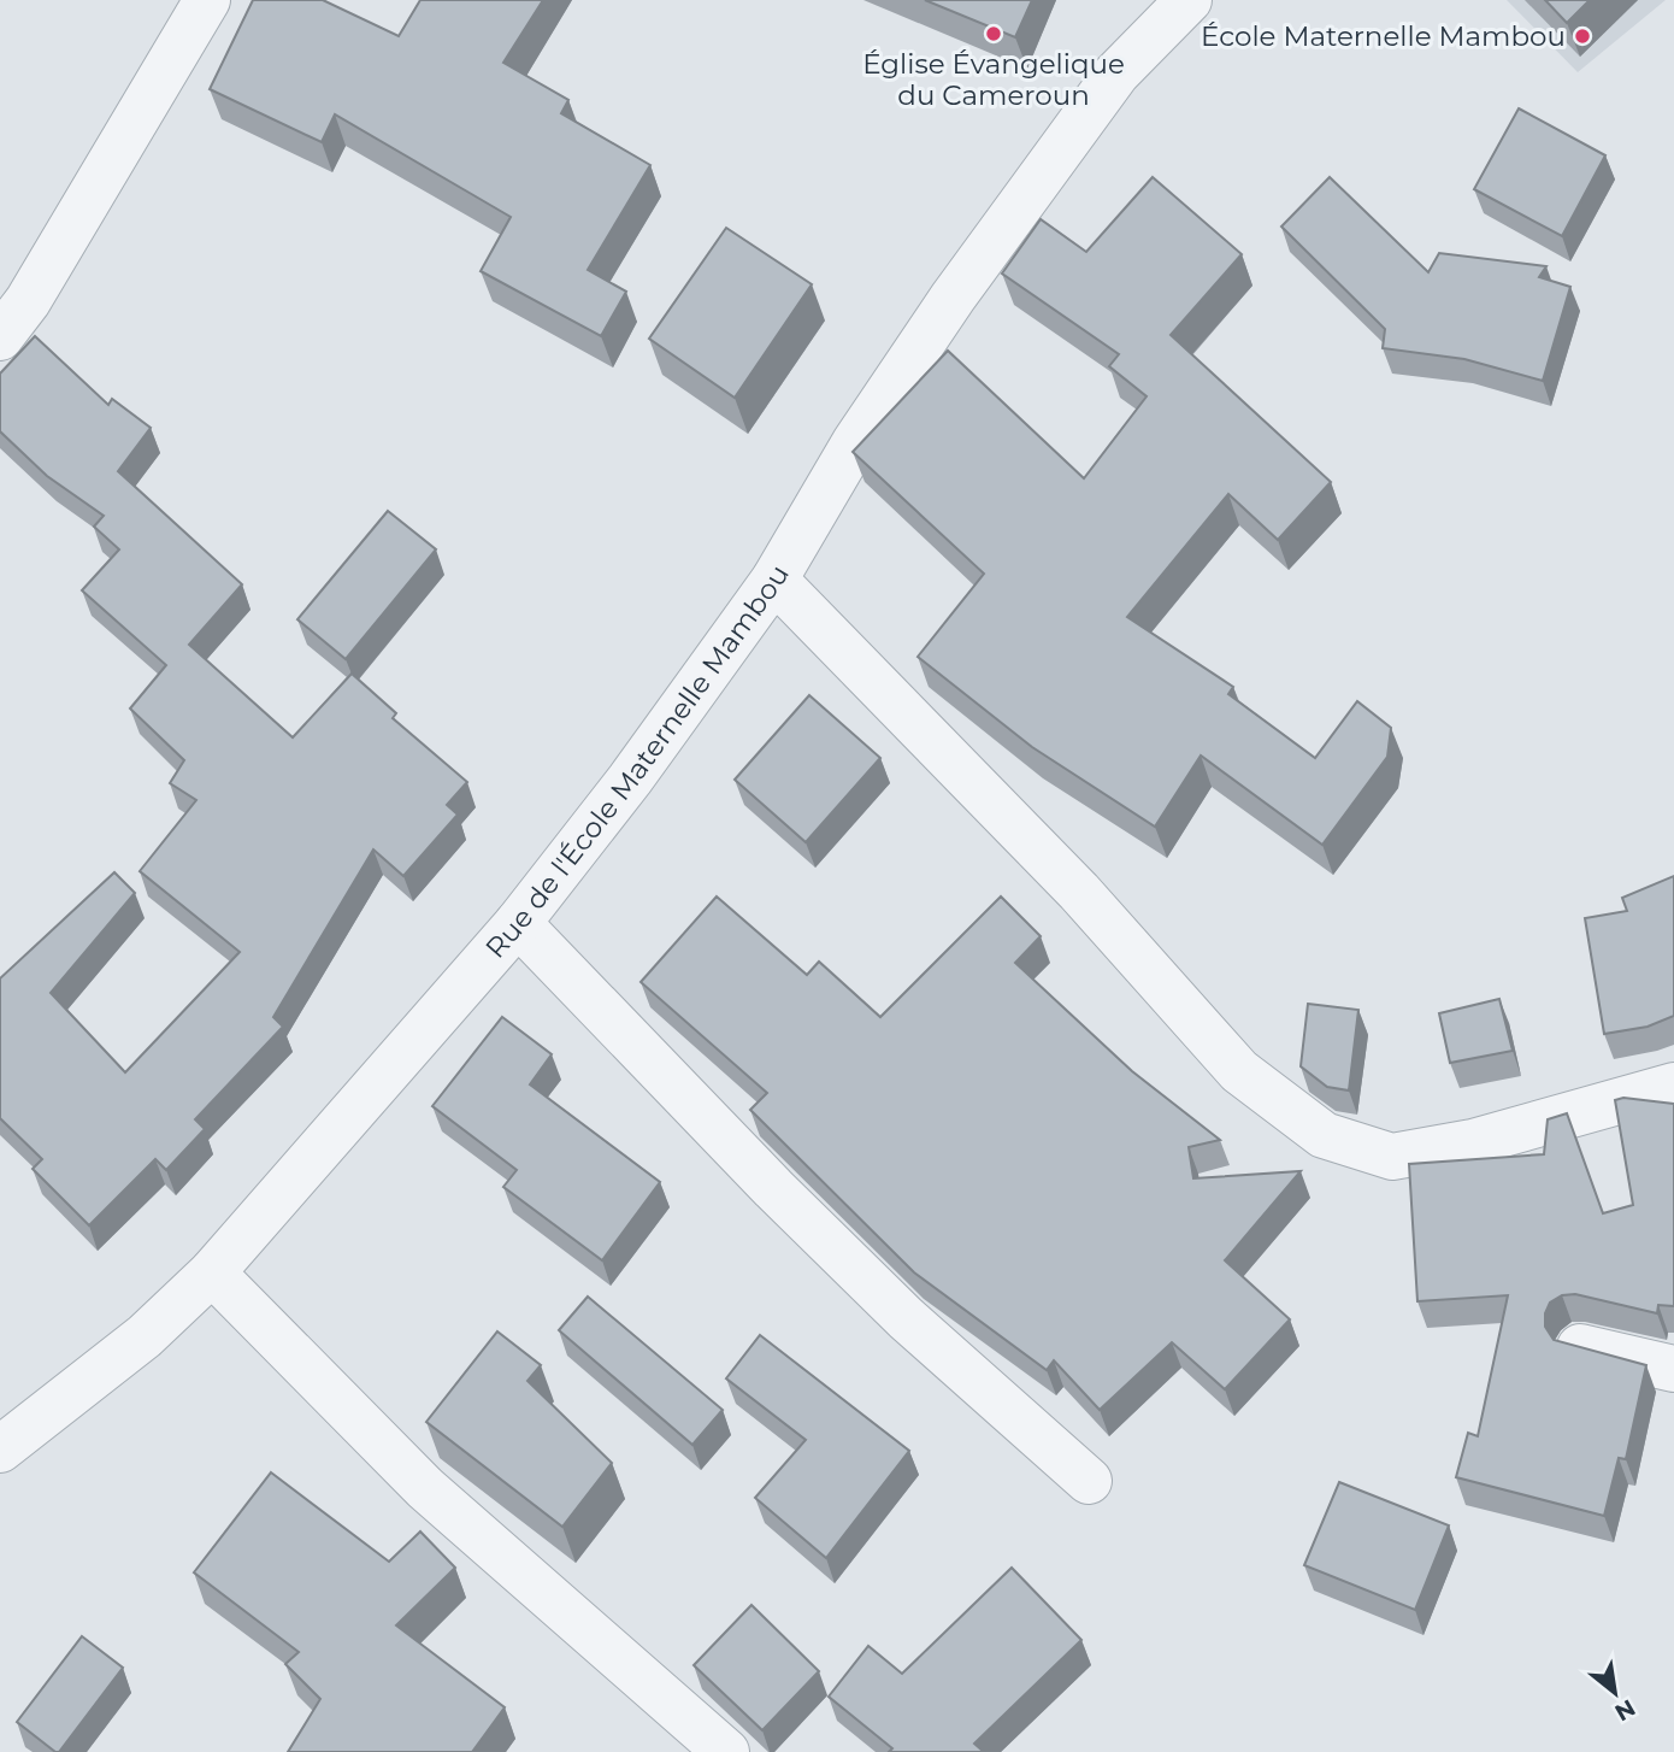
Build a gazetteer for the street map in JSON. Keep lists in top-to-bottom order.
{
  "streets": {
    "street": ["Rue de l'École Maternelle Mambou"]
  },
  "places": ["Église Évangelique du Cameroun", "École Maternelle Mambou"],
  "north": "bottom right"
}
